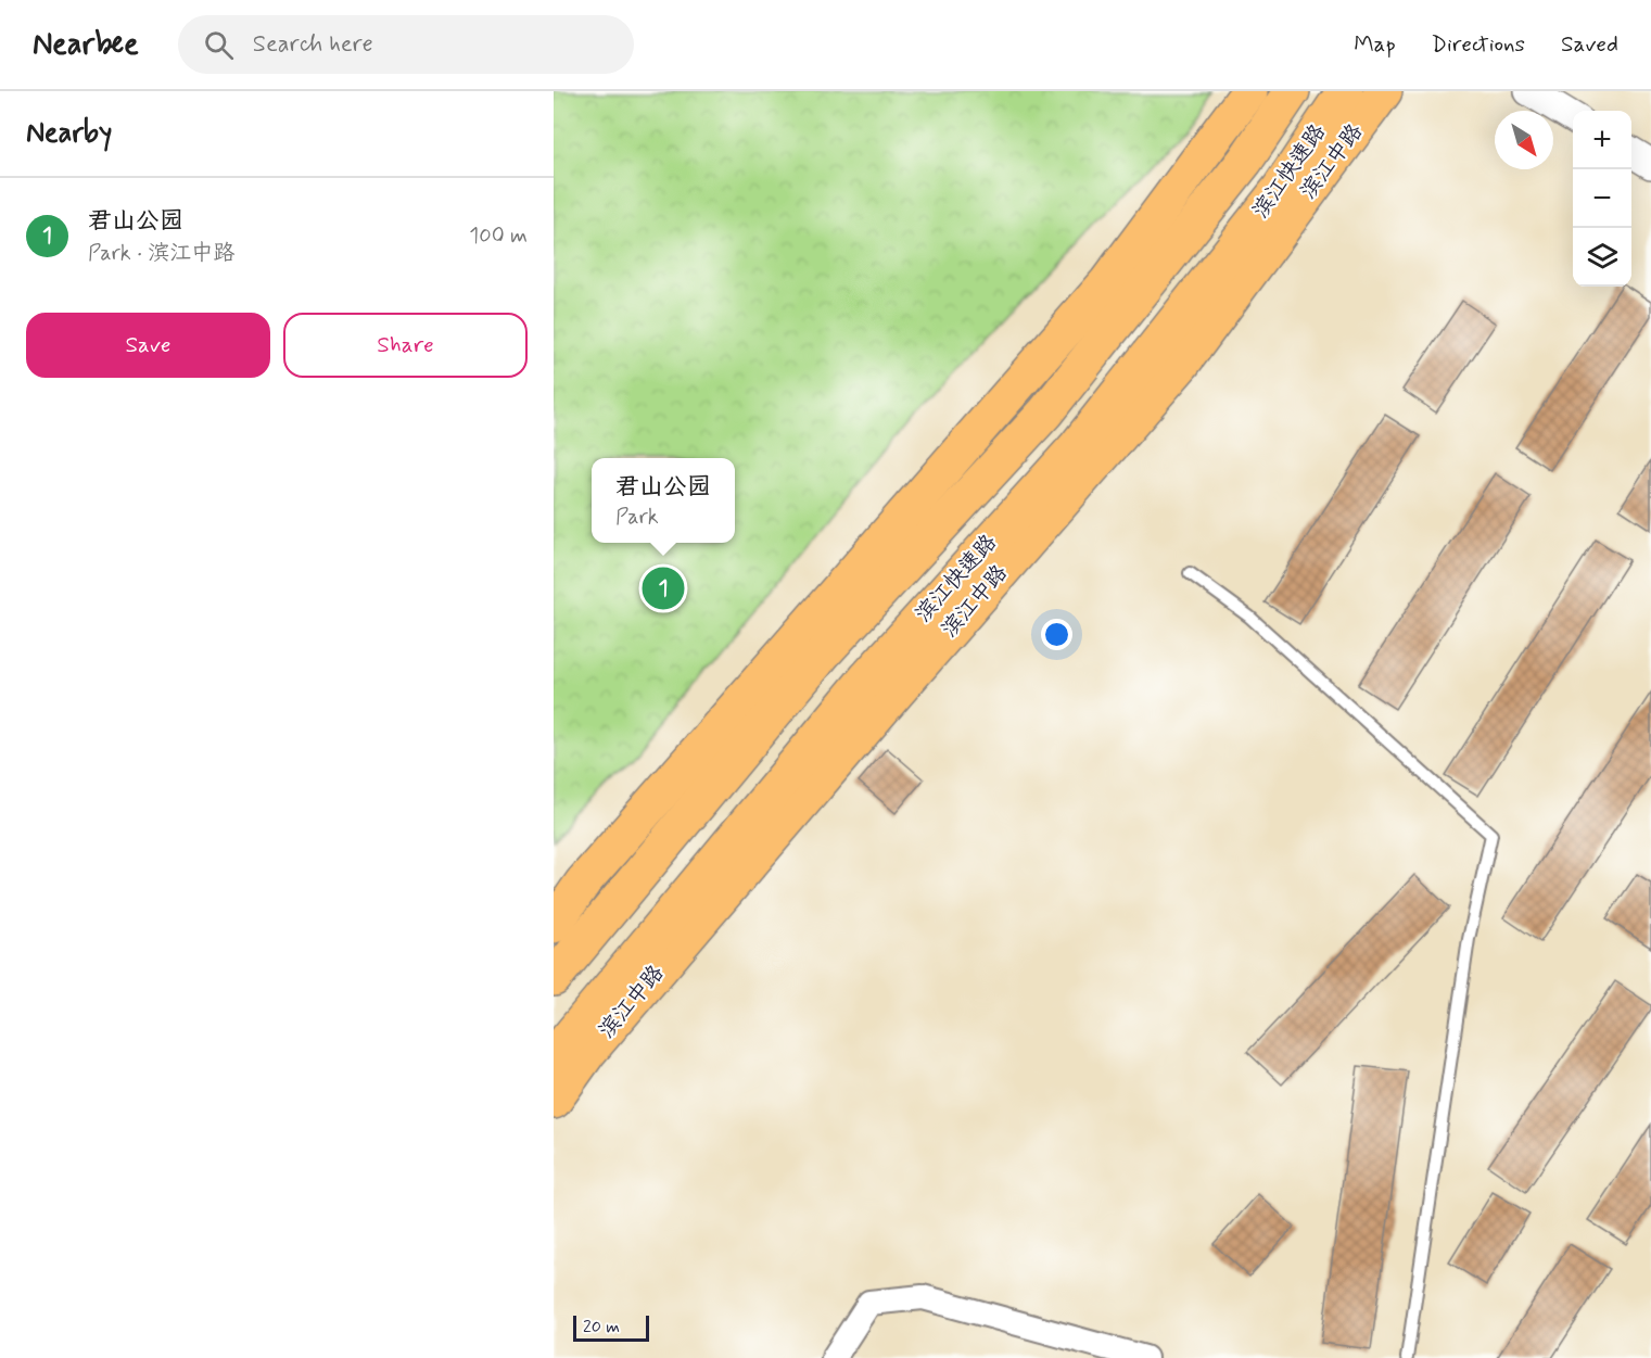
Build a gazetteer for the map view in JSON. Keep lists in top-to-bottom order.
{
  "streets": {
    "main road": ["滨江中路", "滨江快速路"]
  },
  "scale_bar": "20 m",
  "north": "bottom right",
  "page": {
    "header": "Nearbee",
    "search": "Search here",
    "nav": ["Map", "Directions", "Saved"],
    "heading": "Nearby",
    "map_buttons": ["+", "−"],
    "list": [
      {
        "mark": "1",
        "name": "君山公园",
        "note": "Park · 滨江中路",
        "value": "100 m"
      }
    ],
    "buttons": ["Save", "Share"],
    "popup": ["君山公园", "Park"],
    "pins": "1",
    "scale": "20 m"
  }
}
